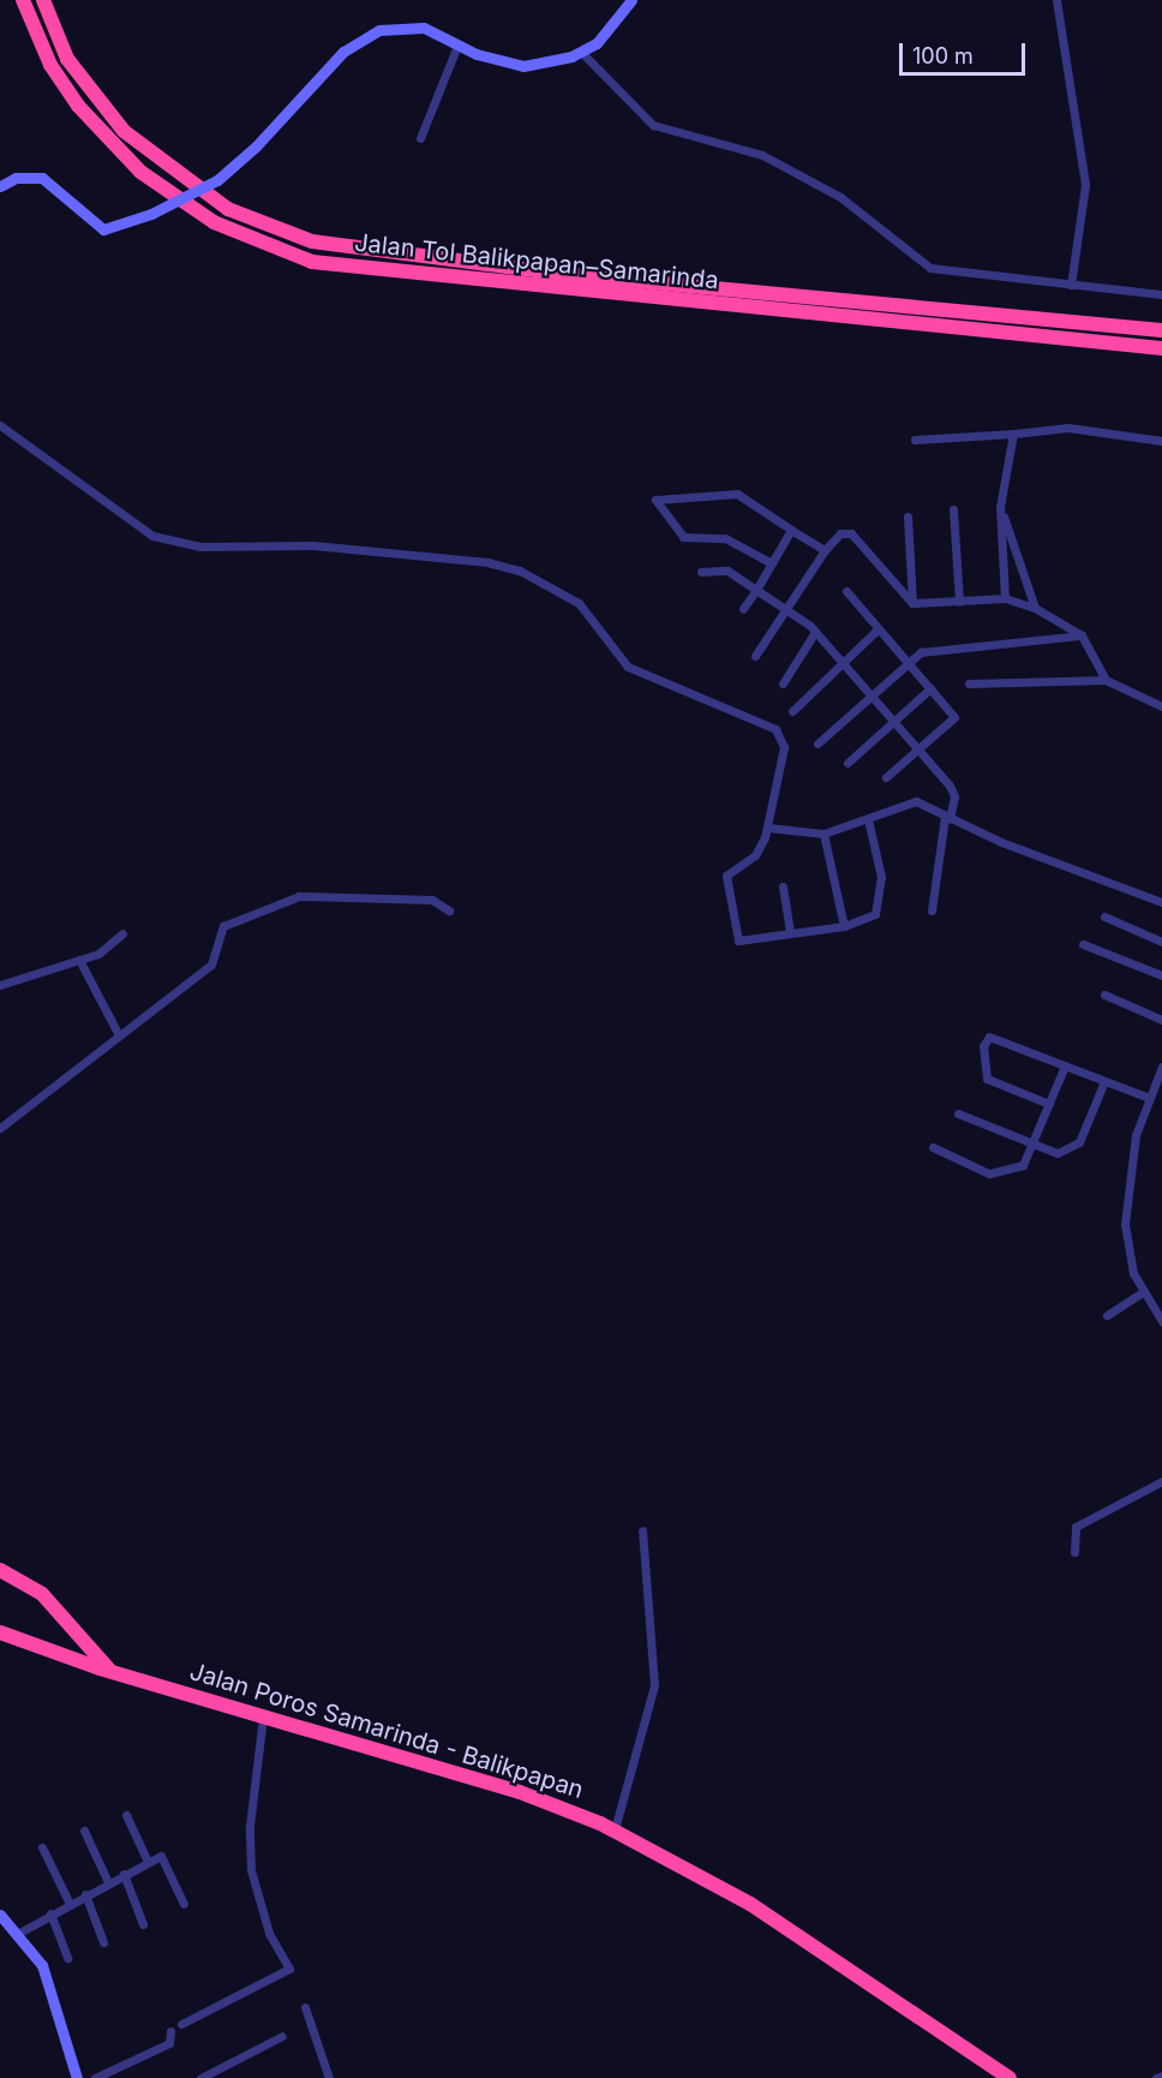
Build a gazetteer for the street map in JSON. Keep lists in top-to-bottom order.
{
  "streets": {
    "highway": ["Jalan Tol Balikpapan–Samarinda", "Jalan Poros Samarinda - Balikpapan"]
  },
  "scale_bar": "100 m"
}
